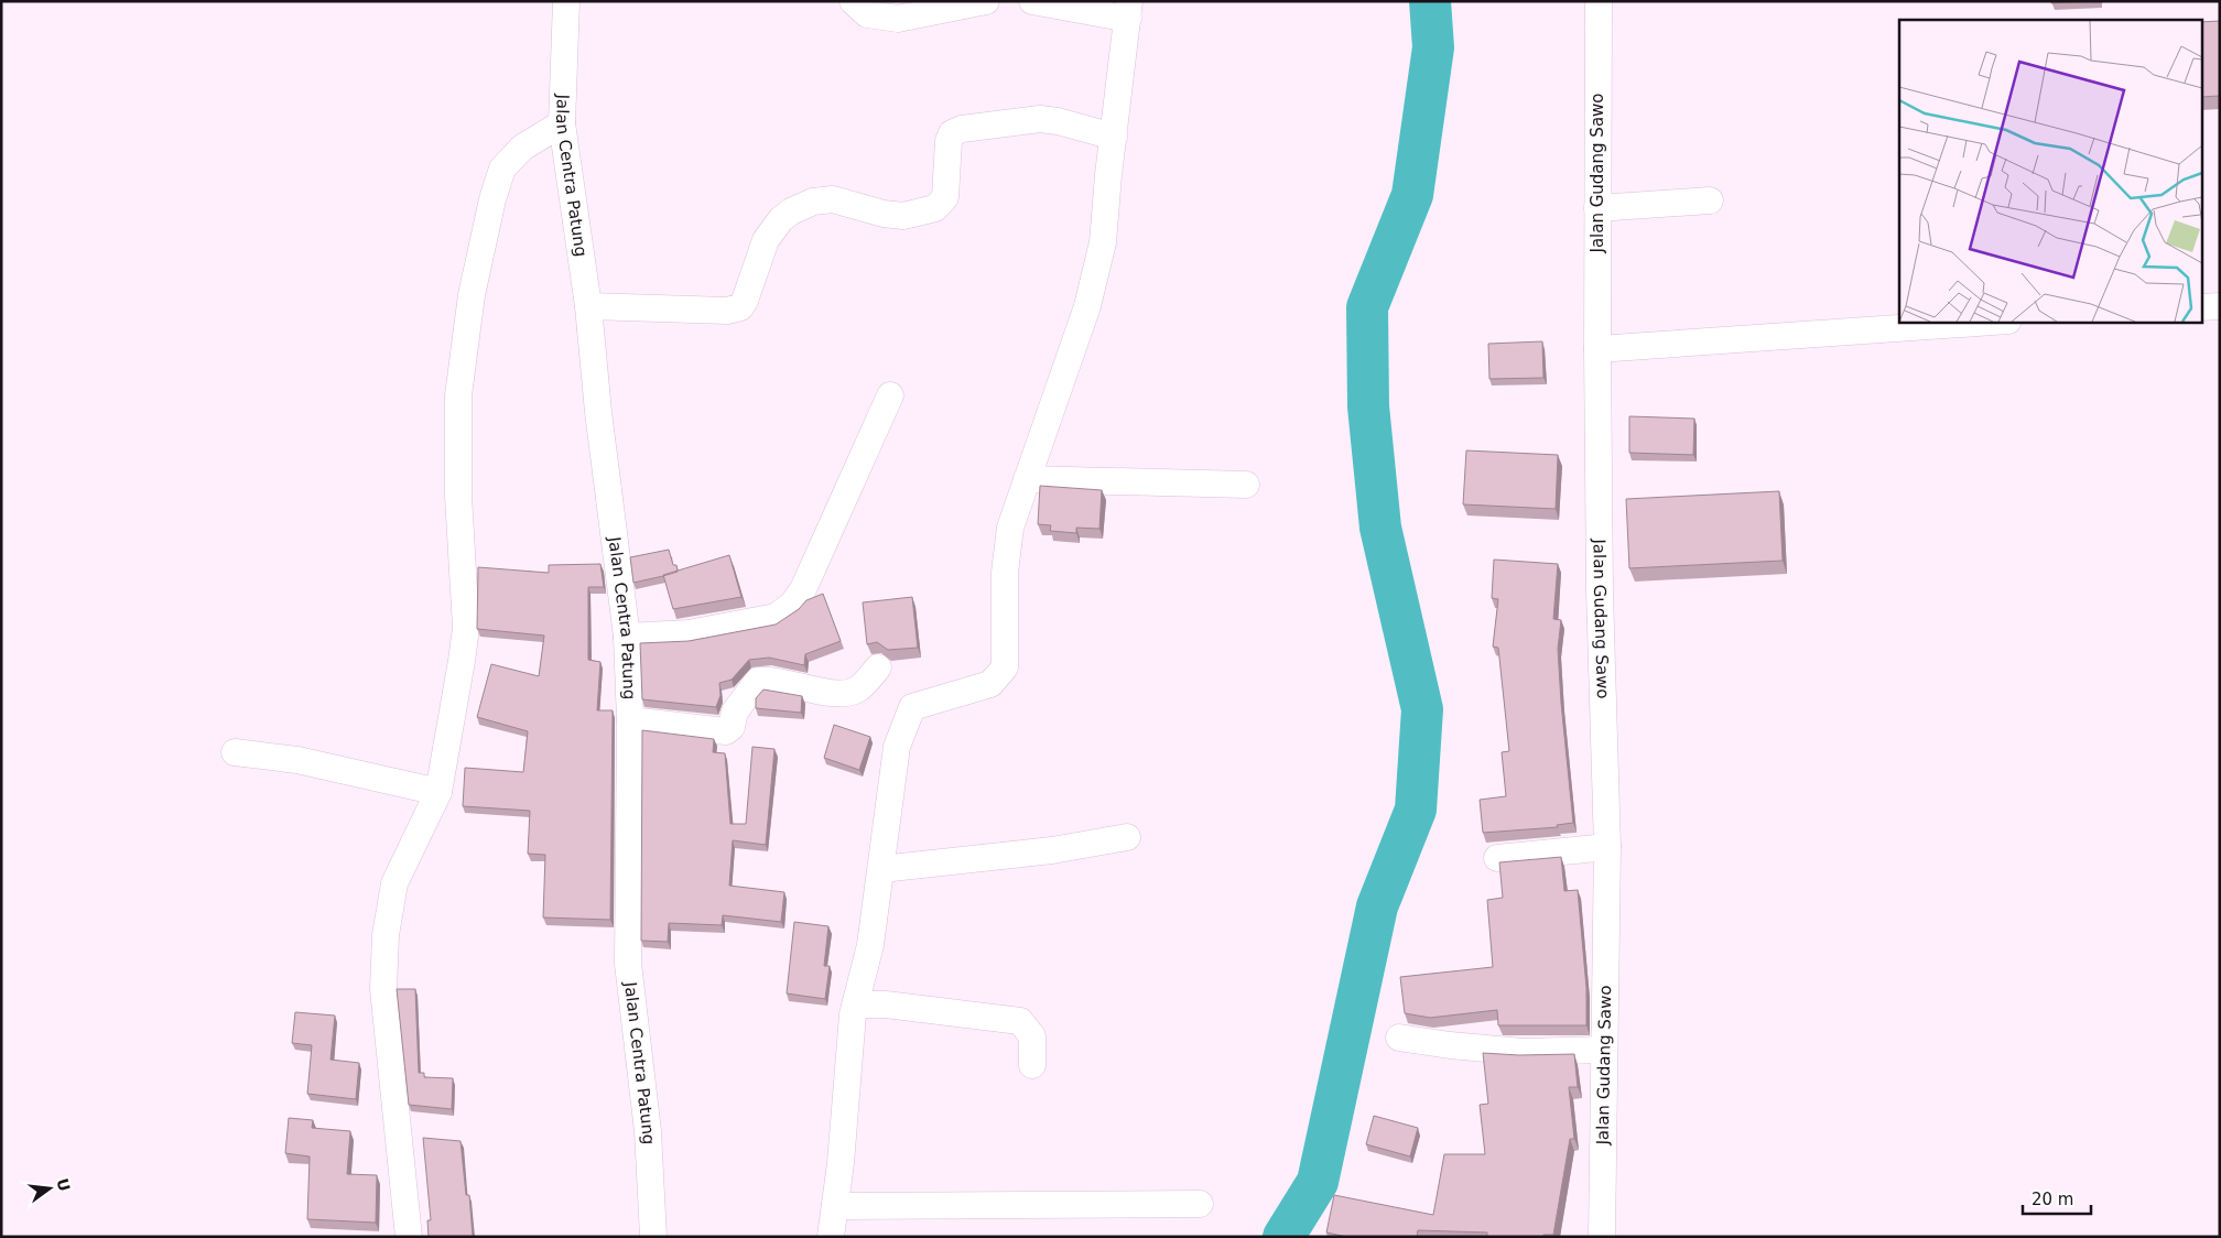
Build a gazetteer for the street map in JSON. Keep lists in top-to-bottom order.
{
  "streets": {
    "street": ["Jalan Gudang Sawo", "Jalan Centra Patung"]
  },
  "scale_bar": "20 m",
  "north": "right"
}
